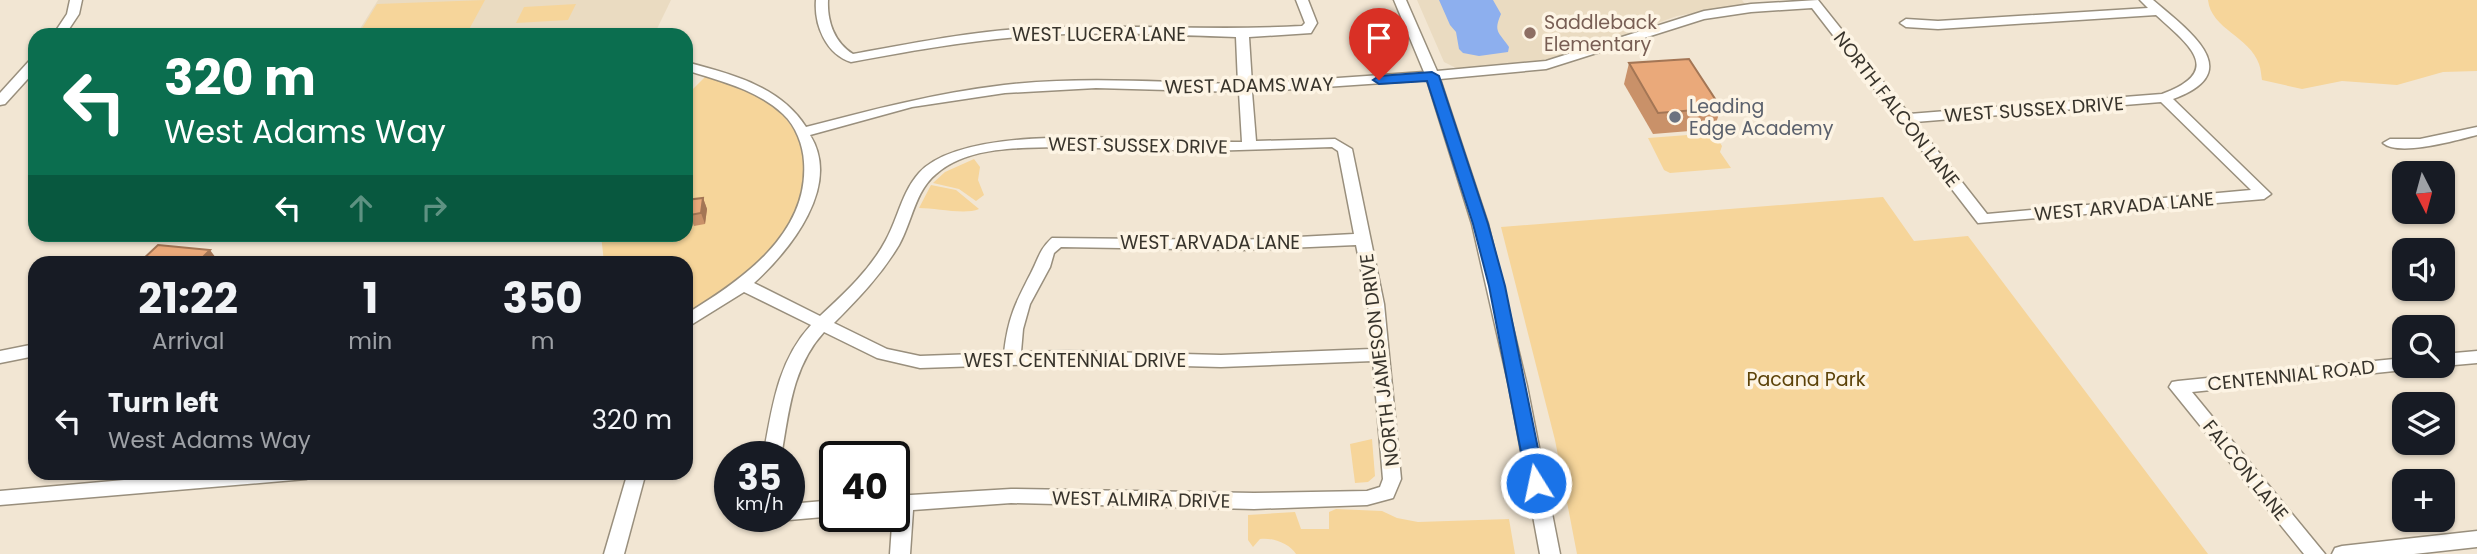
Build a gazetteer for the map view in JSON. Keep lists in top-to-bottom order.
{
  "streets": {
    "street": [
      "WEST LUCERA LANE",
      "WEST ADAMS WAY",
      "NORTH FALCON LANE",
      "WEST SUSSEX DRIVE",
      "WEST ARVADA LANE",
      "WEST CENTENNIAL DRIVE",
      "NORTH JAMESON DRIVE",
      "CENTENNIAL ROAD",
      "FALCON LANE",
      "WEST ALMIRA DRIVE"
    ]
  },
  "crossings": [
    ["WEST ADAMS WAY", "NORTH FALCON LANE"],
    ["NORTH FALCON LANE", "WEST SUSSEX DRIVE"],
    ["NORTH FALCON LANE", "WEST ARVADA LANE"],
    ["WEST SUSSEX DRIVE", "WEST ARVADA LANE"],
    ["WEST SUSSEX DRIVE", "WEST CENTENNIAL DRIVE"],
    ["WEST SUSSEX DRIVE", "NORTH JAMESON DRIVE"],
    ["WEST ARVADA LANE", "WEST CENTENNIAL DRIVE"],
    ["WEST ARVADA LANE", "NORTH JAMESON DRIVE"],
    ["WEST CENTENNIAL DRIVE", "NORTH JAMESON DRIVE"],
    ["NORTH JAMESON DRIVE", "WEST ALMIRA DRIVE"],
    ["CENTENNIAL ROAD", "FALCON LANE"]
  ],
  "parks": ["Pacana Park"],
  "places": ["Saddleback Elementary", "Leading Edge Academy"],
  "north": "bottom",
  "page": {
    "turn": ["320 m", "West Adams Way"],
    "map_buttons": "+",
    "eta": [
      "21:22",
      "Arrival",
      "1",
      "min",
      "350",
      "m"
    ],
    "list": [
      {
        "name": "Turn left",
        "note": "West Adams Way",
        "value": "320 m"
      }
    ],
    "speed": "35 km/h",
    "limit": "40"
  }
}
